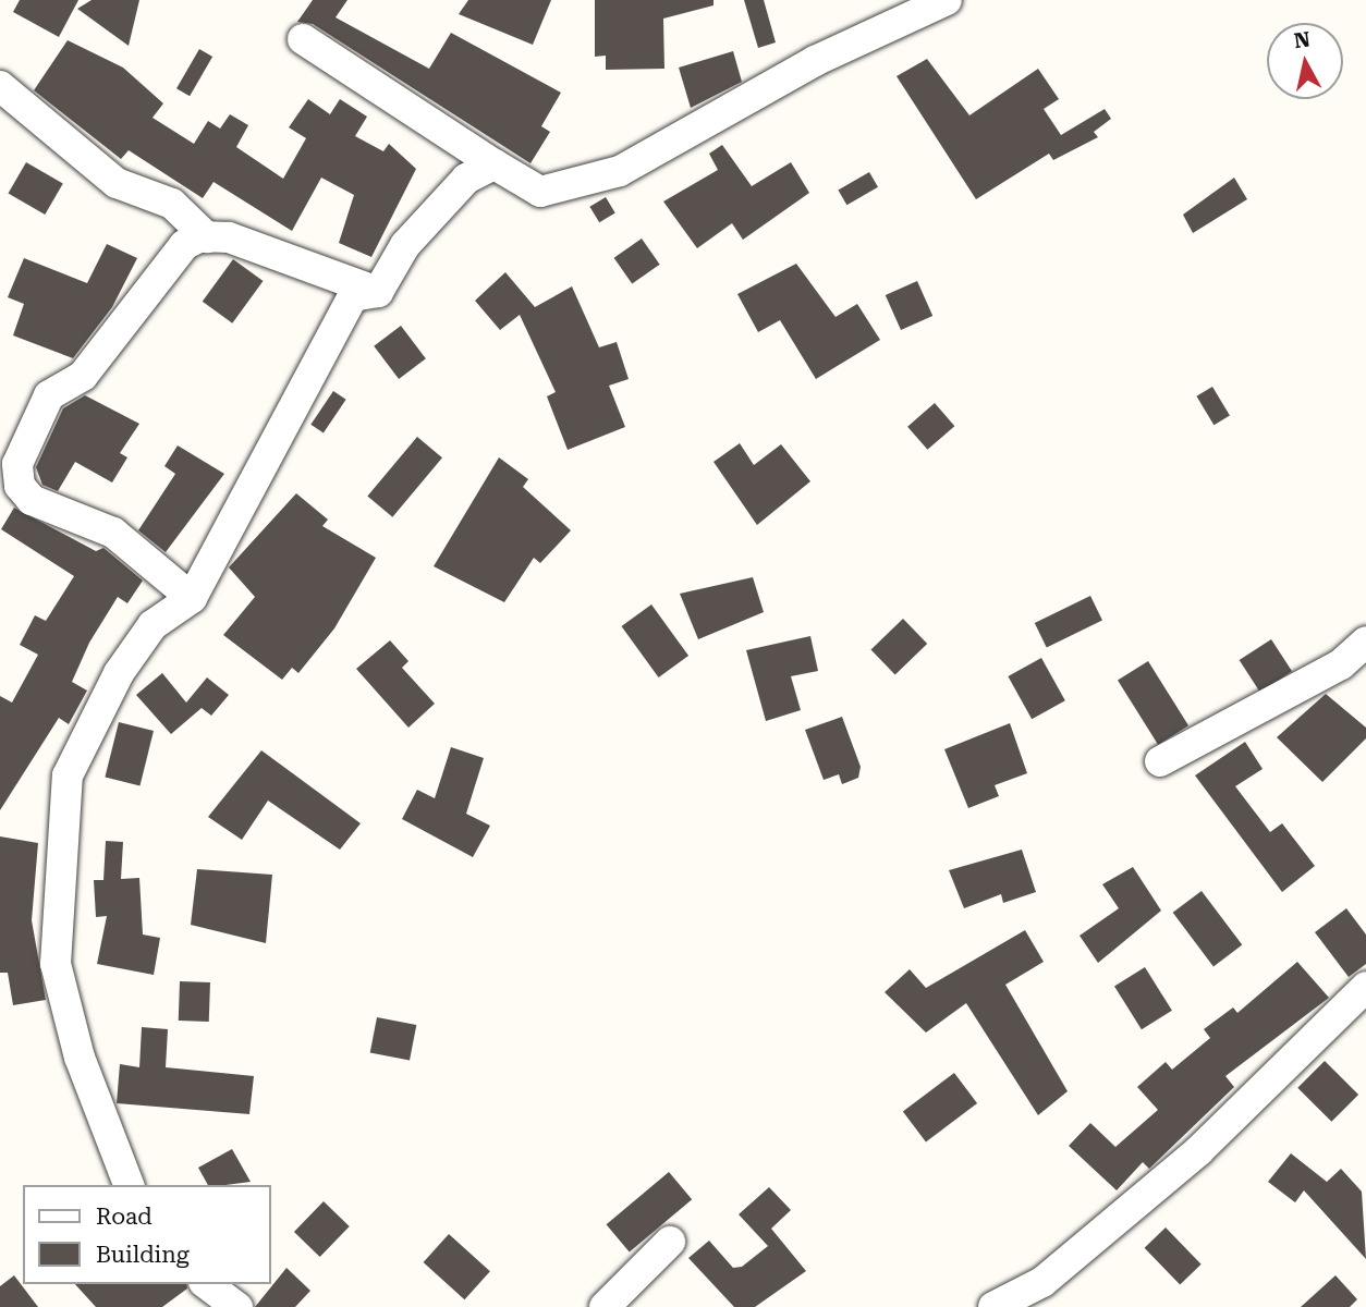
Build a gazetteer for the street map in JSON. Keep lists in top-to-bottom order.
{
  "legend": ["Road", "Building"],
  "north": "top"
}
